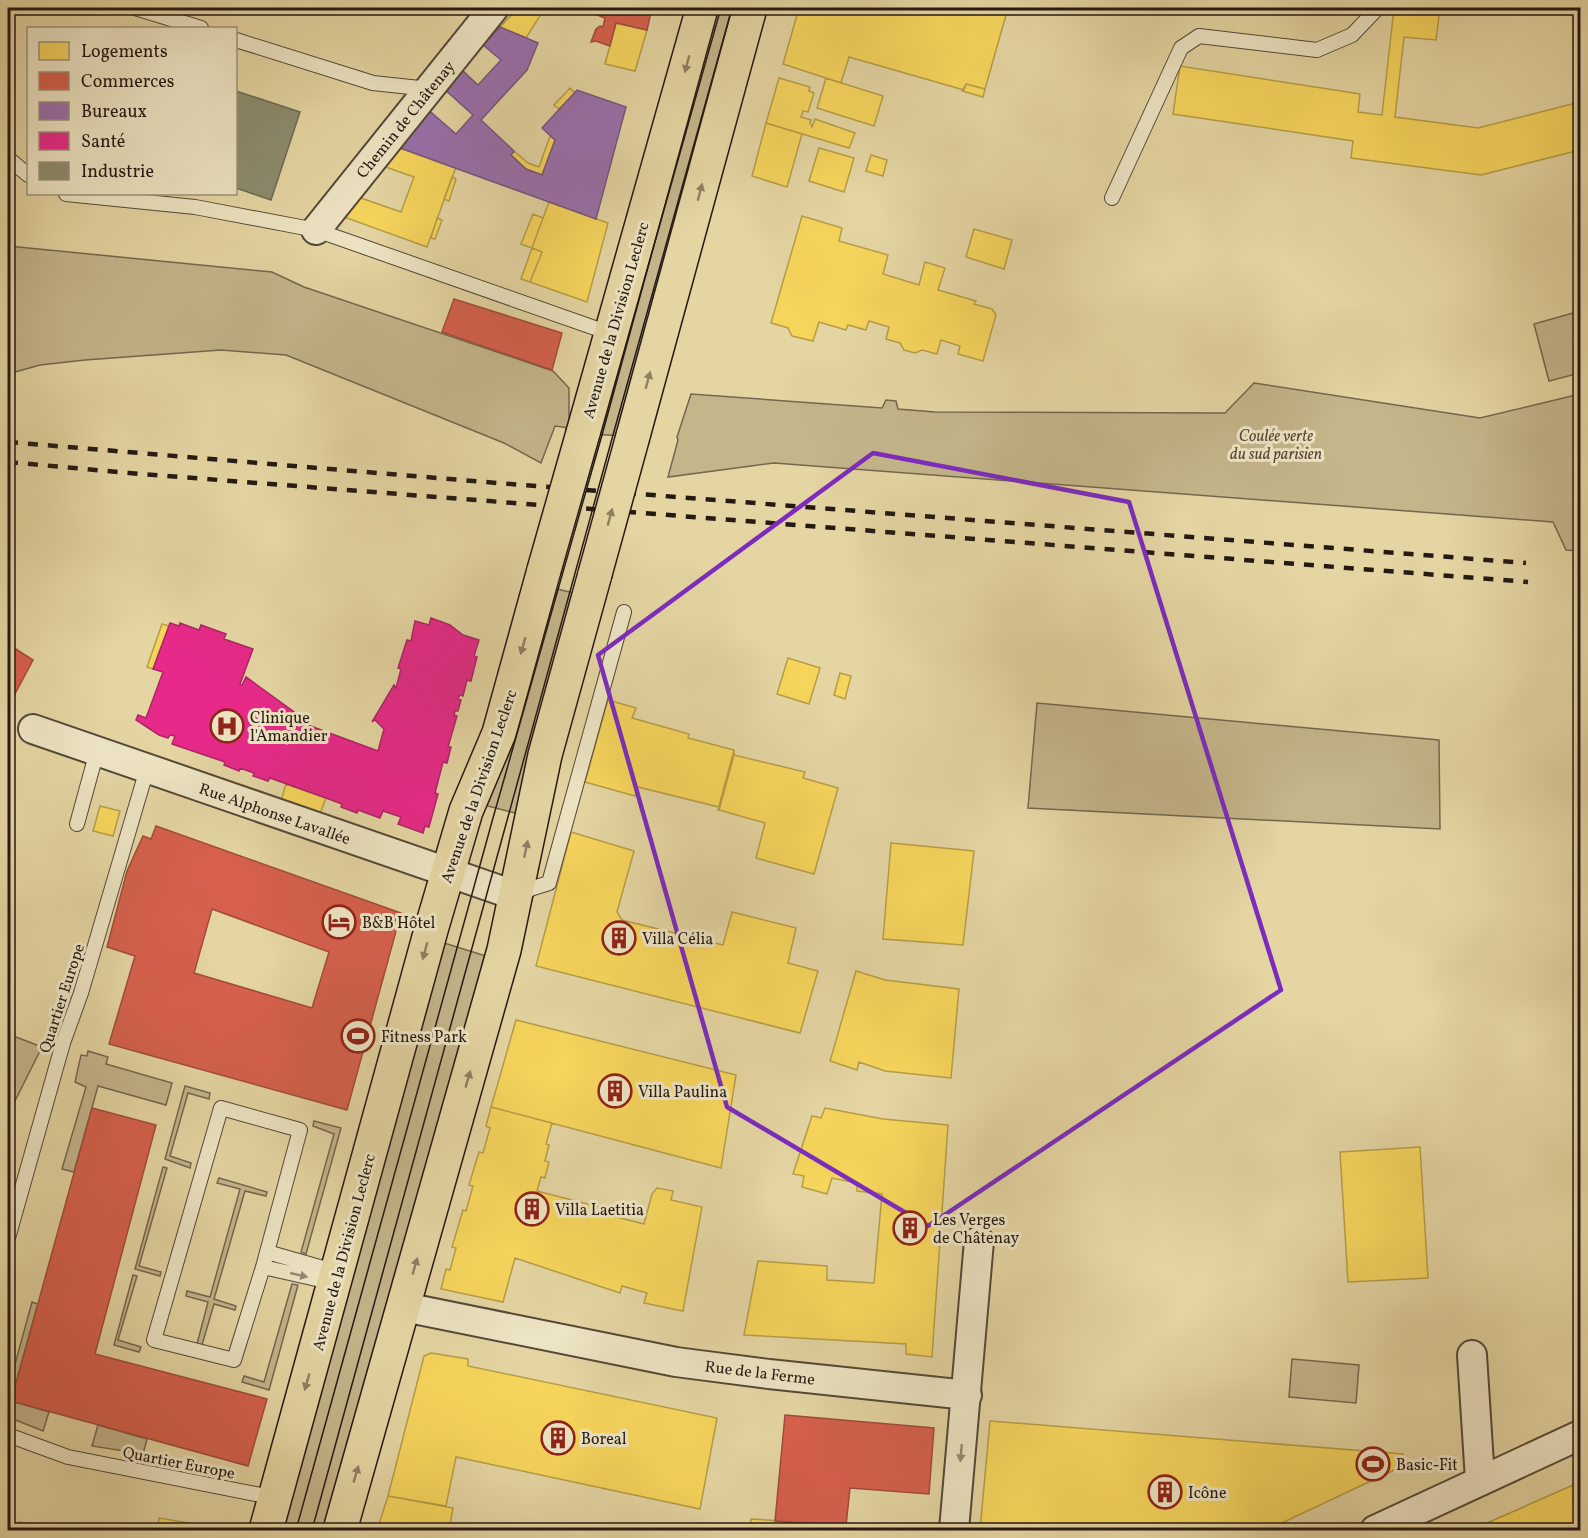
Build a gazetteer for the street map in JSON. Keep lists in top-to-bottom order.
{
  "streets": {
    "main road": ["Avenue de la Division Leclerc"],
    "street": ["Chemin de Châtenay", "Rue Alphonse Lavallée", "Rue de la Ferme"],
    "lane": ["Quartier Europe"]
  },
  "crossings": [
    ["Avenue de la Division Leclerc", "Rue Alphonse Lavallée"],
    ["Avenue de la Division Leclerc", "Quartier Europe"],
    ["Rue Alphonse Lavallée", "Quartier Europe"]
  ],
  "parks": ["Coulée verte du sud parisien"],
  "places": {
    "hospital": ["Clinique l'Amandier"],
    "hotel": ["B&B Hôtel"],
    "building": [
      "Villa Célia",
      "Villa Paulina",
      "Villa Laetitia",
      "Les Verges de Châtenay",
      "Boreal",
      "Icône"
    ],
    "sports": ["Fitness Park", "Basic-Fit"]
  },
  "legend": [
    "Logements",
    "Commerces",
    "Bureaux",
    "Santé",
    "Industrie"
  ]
}
